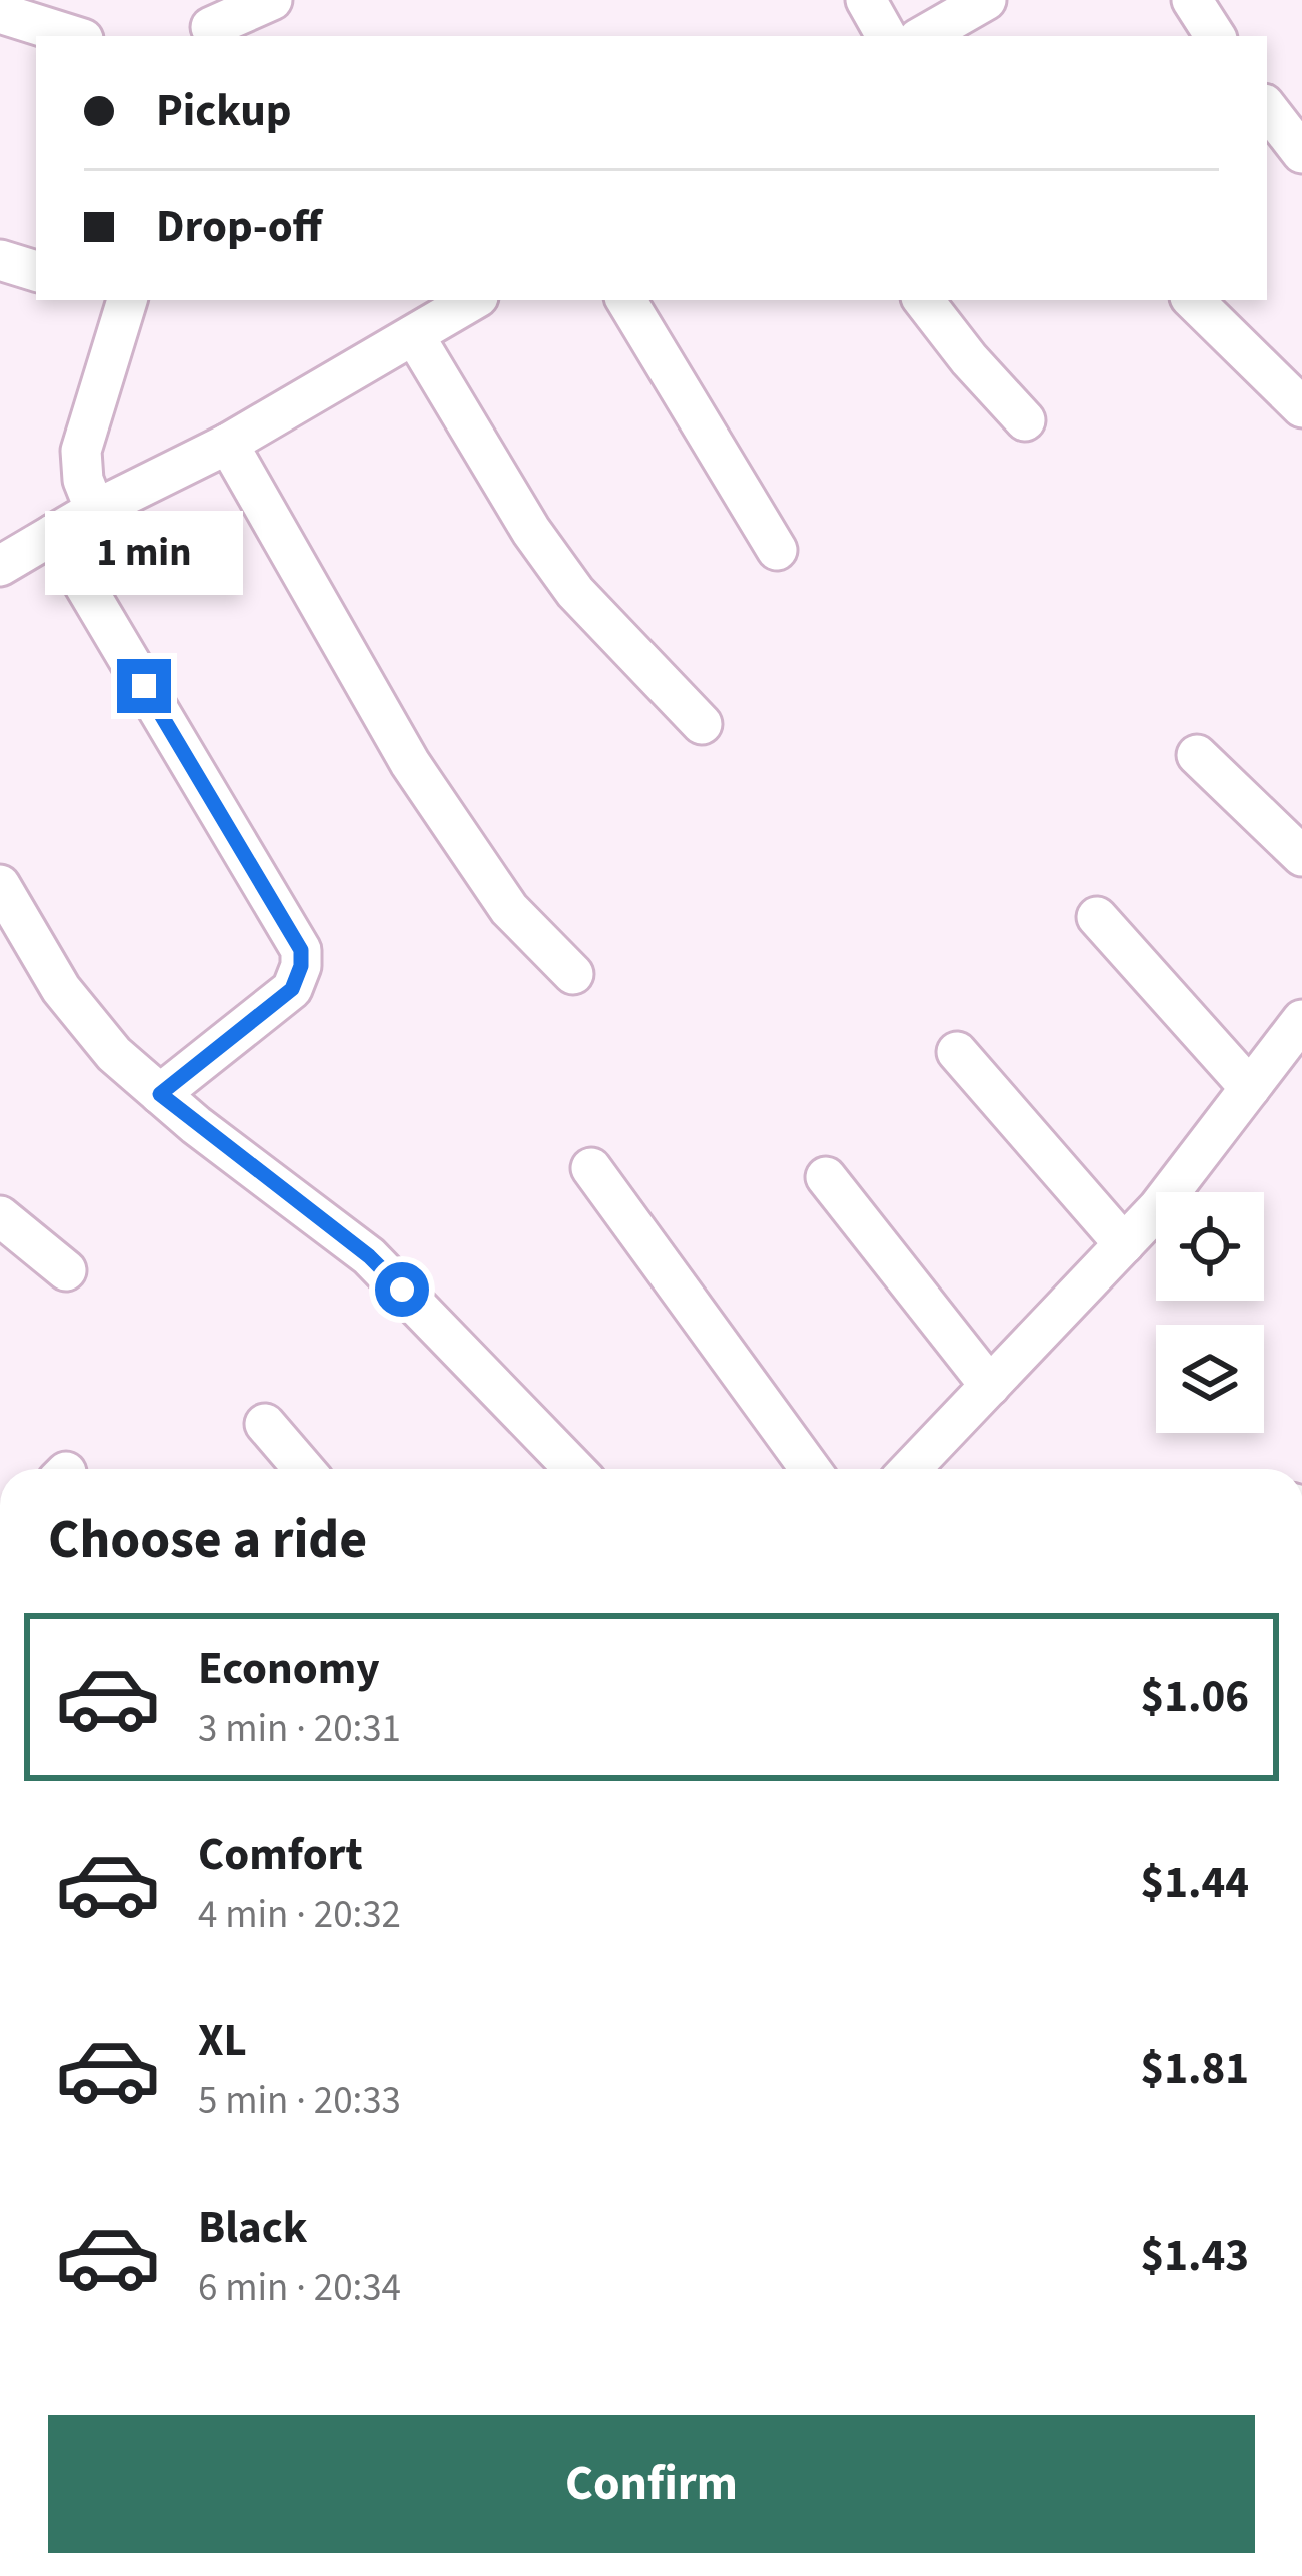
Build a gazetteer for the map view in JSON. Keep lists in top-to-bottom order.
{
  "page": {
    "banner": ["Pickup", "Drop-off"],
    "bubble": "1 min",
    "heading": "Choose a ride",
    "list": [
      {
        "name": "Economy",
        "note": "3 min · 20:31",
        "value": "$1.06"
      },
      {
        "name": "Comfort",
        "note": "4 min · 20:32",
        "value": "$1.44"
      },
      {
        "name": "XL",
        "note": "5 min · 20:33",
        "value": "$1.81"
      },
      {
        "name": "Black",
        "note": "6 min · 20:34",
        "value": "$1.43"
      }
    ],
    "buttons": "Confirm"
  }
}
